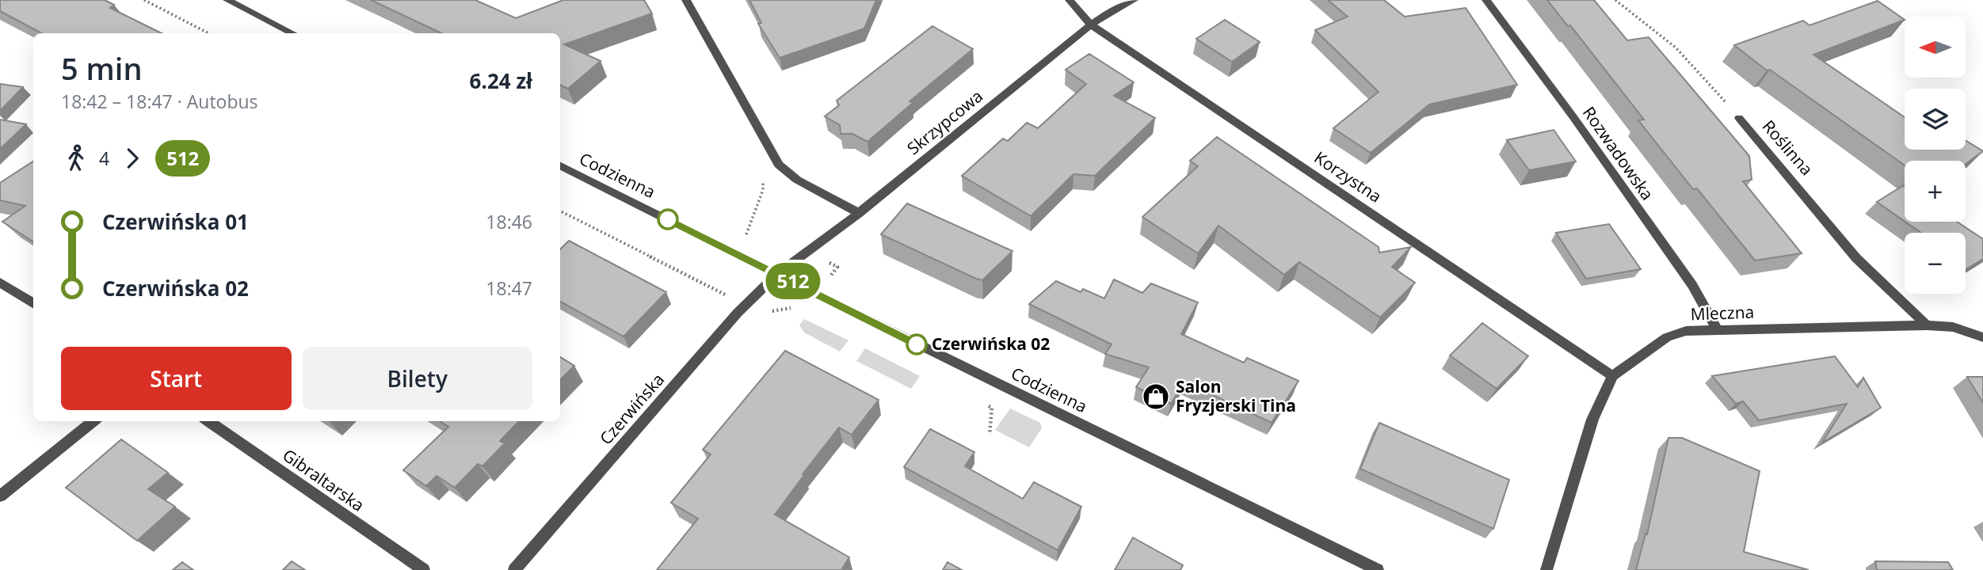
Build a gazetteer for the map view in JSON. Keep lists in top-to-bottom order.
{
  "streets": {
    "street": [
      "Skrzypcowa",
      "Roślinna",
      "Rozwadowska",
      "Codzienna",
      "Korzystna",
      "Mleczna",
      "Czerwińska",
      "Gibraltarska"
    ]
  },
  "crossings": [
    ["Skrzypcowa", "Codzienna"],
    ["Skrzypcowa", "Korzystna"],
    ["Skrzypcowa", "Czerwińska"],
    ["Roślinna", "Mleczna"],
    ["Rozwadowska", "Mleczna"],
    ["Codzienna", "Czerwińska"],
    ["Korzystna", "Mleczna"]
  ],
  "places": {
    "other": ["Czerwińska 02"],
    "shop": ["Salon Fryzjerski Tina"]
  },
  "lines": ["bus line 512"],
  "north": "left",
  "page": {
    "on_map": "512",
    "map_buttons": ["+", "−"],
    "heading": ["5 min", "18:42 – 18:47 · Autobus", "6.24 zł"],
    "legs": ["4", "512"],
    "list": [
      {
        "name": "Czerwińska 01",
        "value": "18:46"
      },
      {
        "name": "Czerwińska 02",
        "value": "18:47"
      }
    ],
    "buttons": ["Start", "Bilety"]
  }
}
